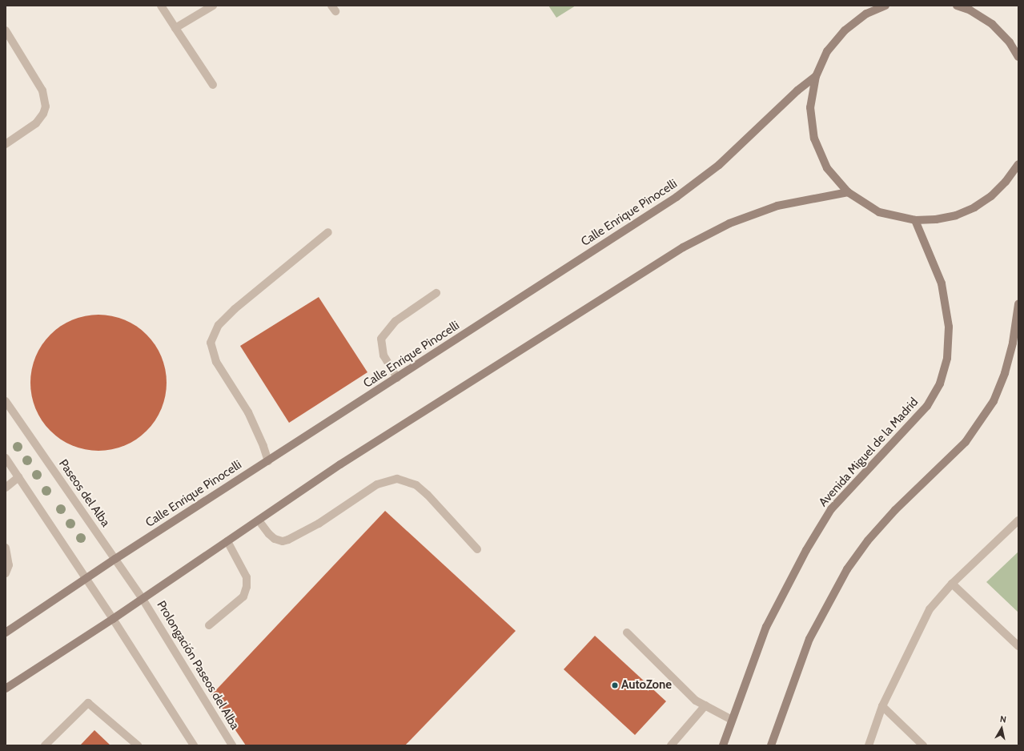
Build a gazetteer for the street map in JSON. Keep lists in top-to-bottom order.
{
  "streets": {
    "main road": ["Calle Enrique Pinocelli", "Avenida Miguel de la Madrid"],
    "street": ["Paseos del Alba", "Prolongación Paseos del Alba"]
  },
  "crossings": [
    ["Calle Enrique Pinocelli", "Paseos del Alba"],
    ["Paseos del Alba", "Prolongación Paseos del Alba"]
  ],
  "places": ["AutoZone"],
  "north": "top"
}
